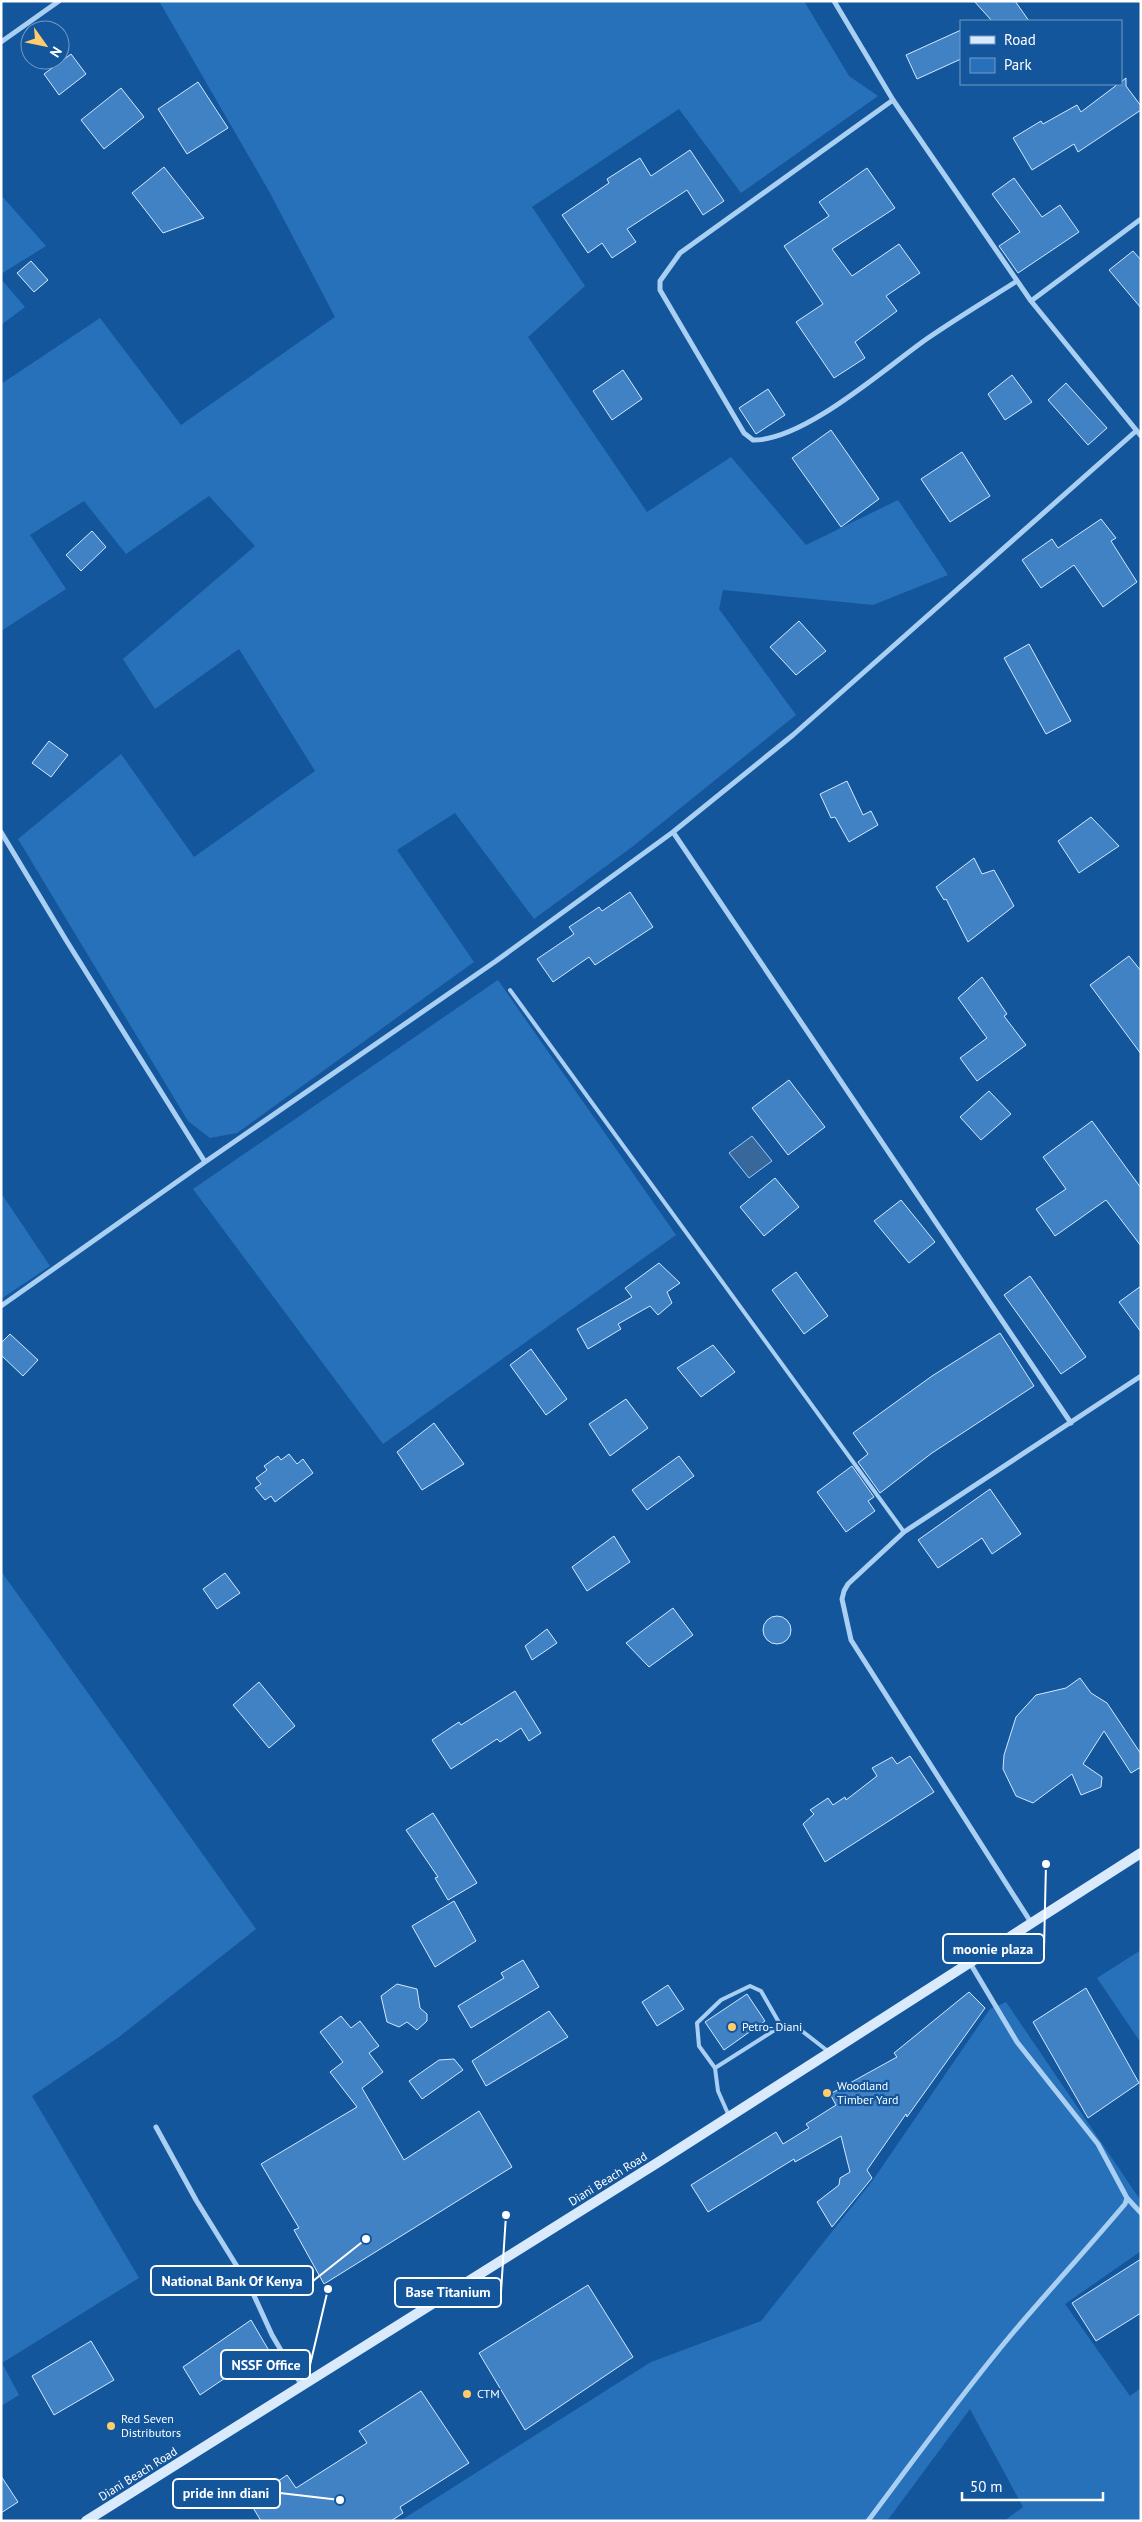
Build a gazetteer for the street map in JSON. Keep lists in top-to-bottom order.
{
  "streets": {
    "main road": ["Diani Beach Road"]
  },
  "places": [
    "moonie plaza",
    "Petro- Diani",
    "Woodland Timber Yard",
    "Base Titanium",
    "National Bank Of Kenya",
    "NSSF Office",
    "CTM",
    "Red Seven Distributors",
    "pride inn diani"
  ],
  "legend": ["Road", "Park"],
  "scale_bar": "50 m",
  "north": "bottom right"
}
